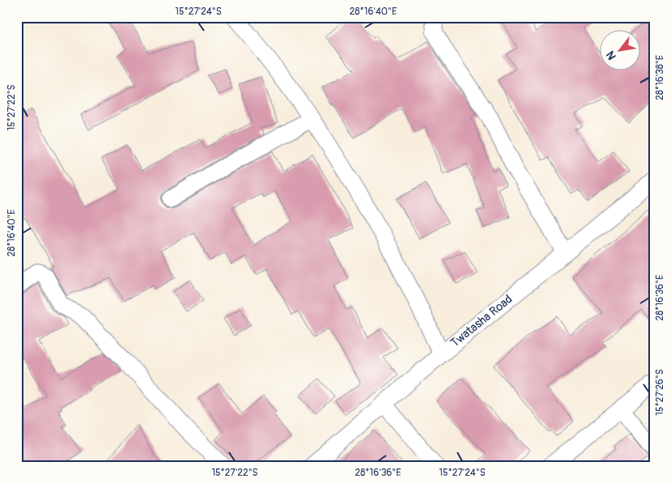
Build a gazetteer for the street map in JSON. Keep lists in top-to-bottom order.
{
  "streets": {
    "street": ["Twatasha Road"]
  },
  "north": "bottom left",
  "coordinates": [
    "15°27'24\"S",
    "28°16'40\"E",
    "28°16'38\"E",
    "15°27'22\"S",
    "28°16'36\"E",
    "15°27'26\"S"
  ]
}
